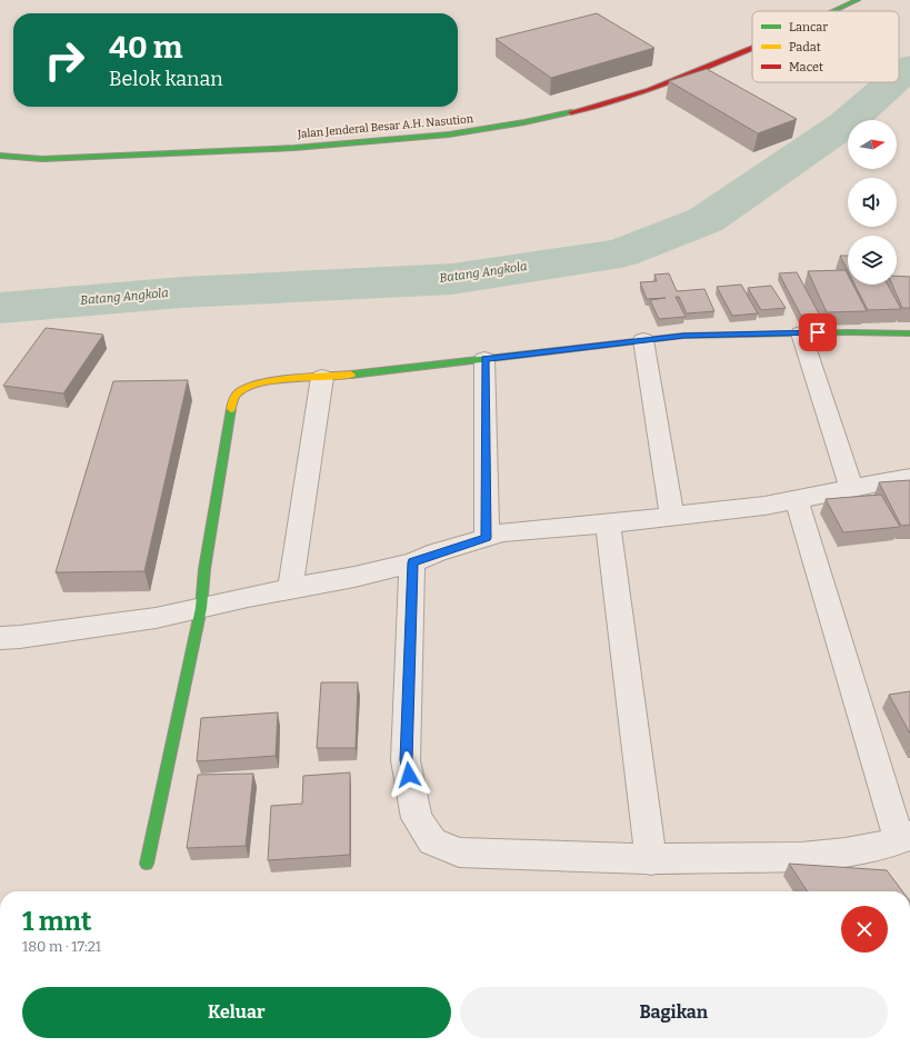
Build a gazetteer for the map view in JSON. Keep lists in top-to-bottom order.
{
  "streets": {
    "main road": ["Jalan Jenderal Besar A.H. Nasution"]
  },
  "water": ["Batang Angkola"],
  "legend": ["Lancar", "Padat", "Macet"],
  "north": "right",
  "page": {
    "turn": ["40 m", "Belok kanan"],
    "heading": ["1 mnt", "180 m · 17:21"],
    "buttons": ["Keluar", "Bagikan"]
  }
}
